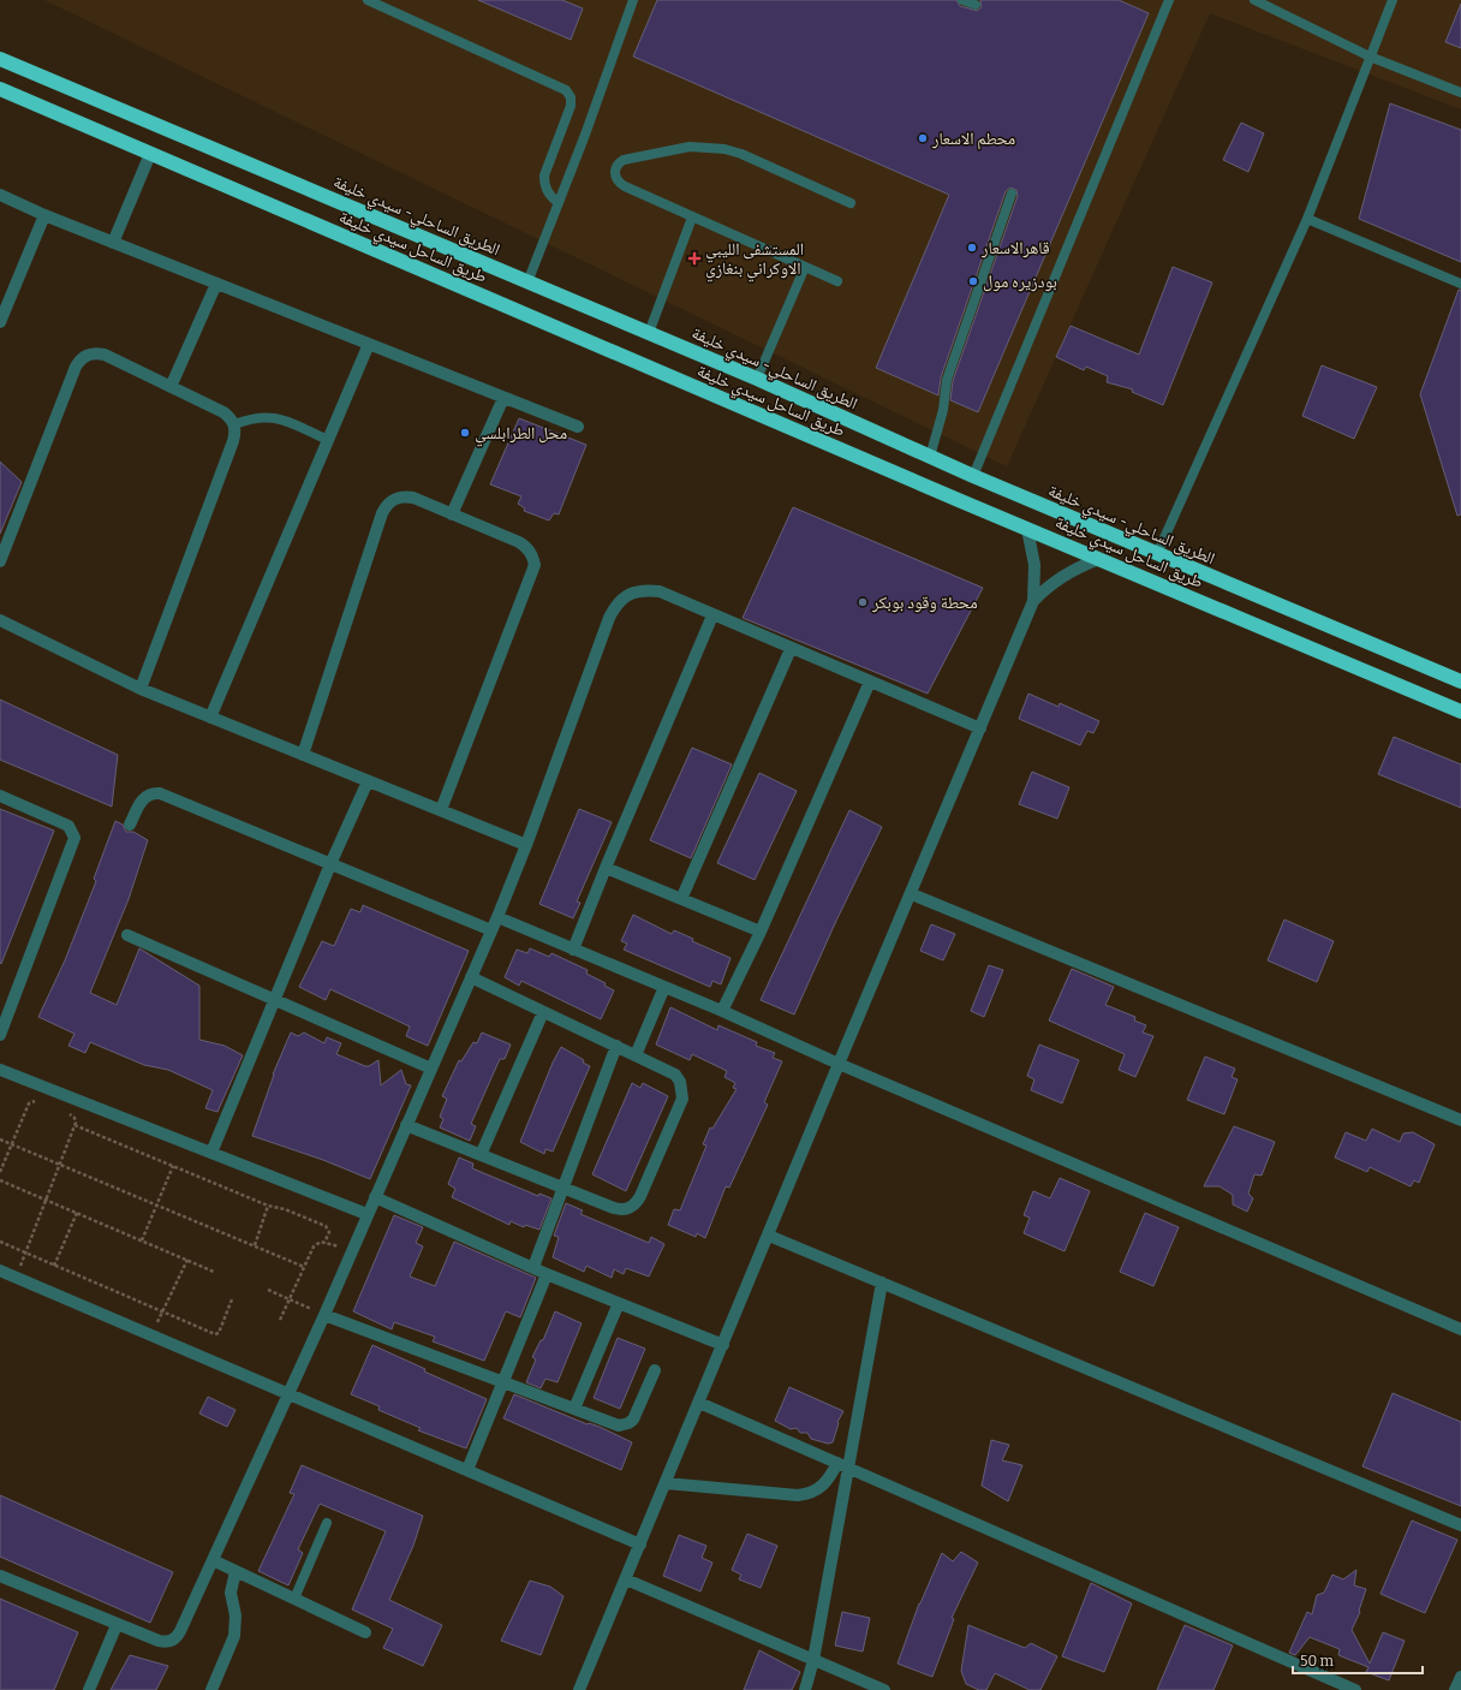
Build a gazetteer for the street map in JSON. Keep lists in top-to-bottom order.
{
  "streets": {
    "highway": ["الطريق الساحلي- سيدي خليفة", "طريق الساحل سيدي خليفة"]
  },
  "places": {
    "other": [
      "محطم الاسعار",
      "قاهرالاسعار",
      "بودزيره مول",
      "محل الطرابلسي",
      "محطة وقود بوبكر"
    ],
    "health": ["المستشفى الليبي الاوكراني بنغازي"]
  },
  "scale_bar": "50 m"
}
